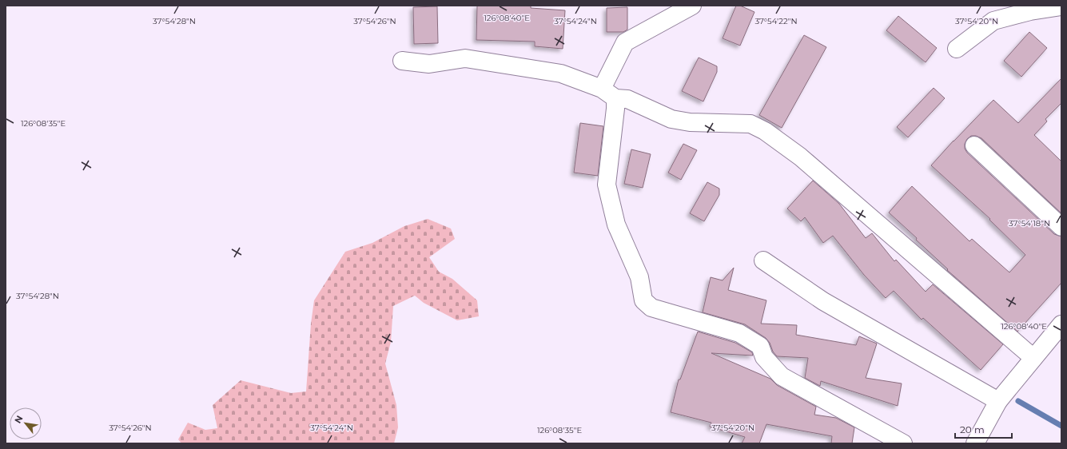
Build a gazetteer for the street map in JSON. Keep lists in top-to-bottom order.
{
  "scale_bar": "20 m",
  "north": "top left",
  "coordinates": [
    "126°08'40\"E",
    "37°54'28\"N",
    "37°54'26\"N",
    "37°54'24\"N",
    "37°54'20\"N",
    "37°54'22\"N",
    "126°08'35\"E",
    "37°54'18\"N"
  ]
}
